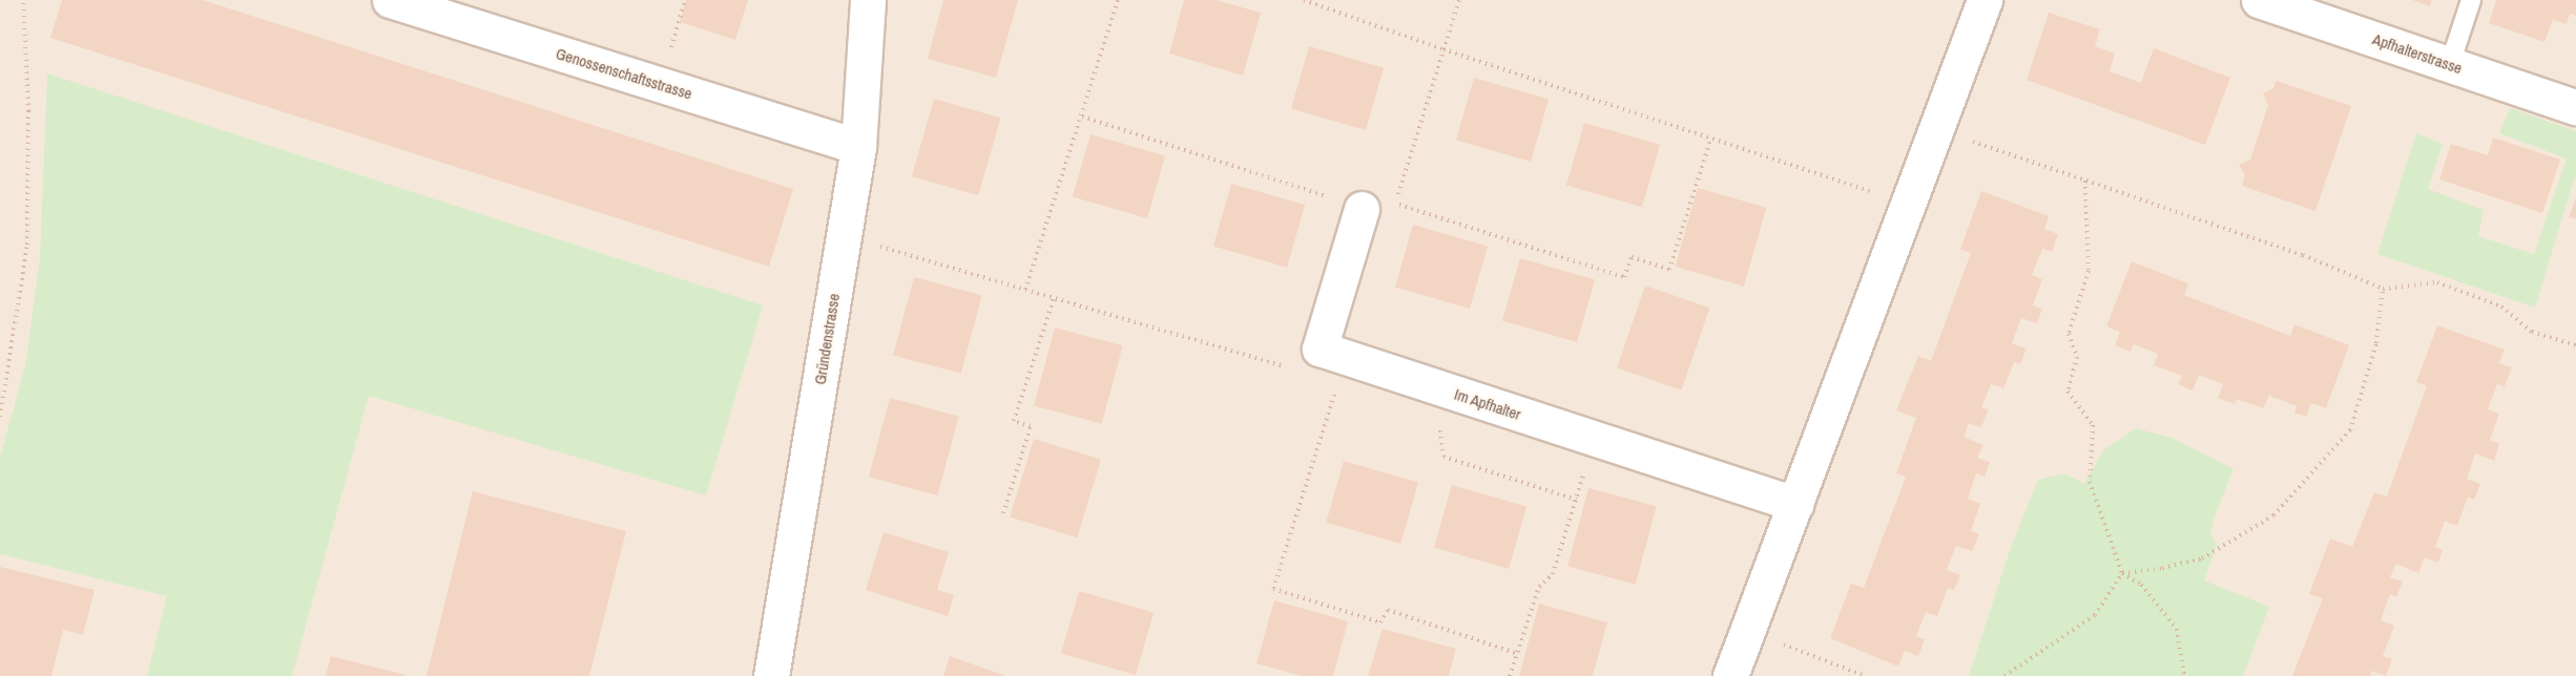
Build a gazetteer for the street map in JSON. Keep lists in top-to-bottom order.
{
  "streets": {
    "street": [
      "Apfhalterstrasse",
      "Genossenschaftsstrasse",
      "Gründenstrasse",
      "Im Apfhalter"
    ]
  },
  "crossings": [
    ["Genossenschaftsstrasse", "Gründenstrasse"]
  ]
}
